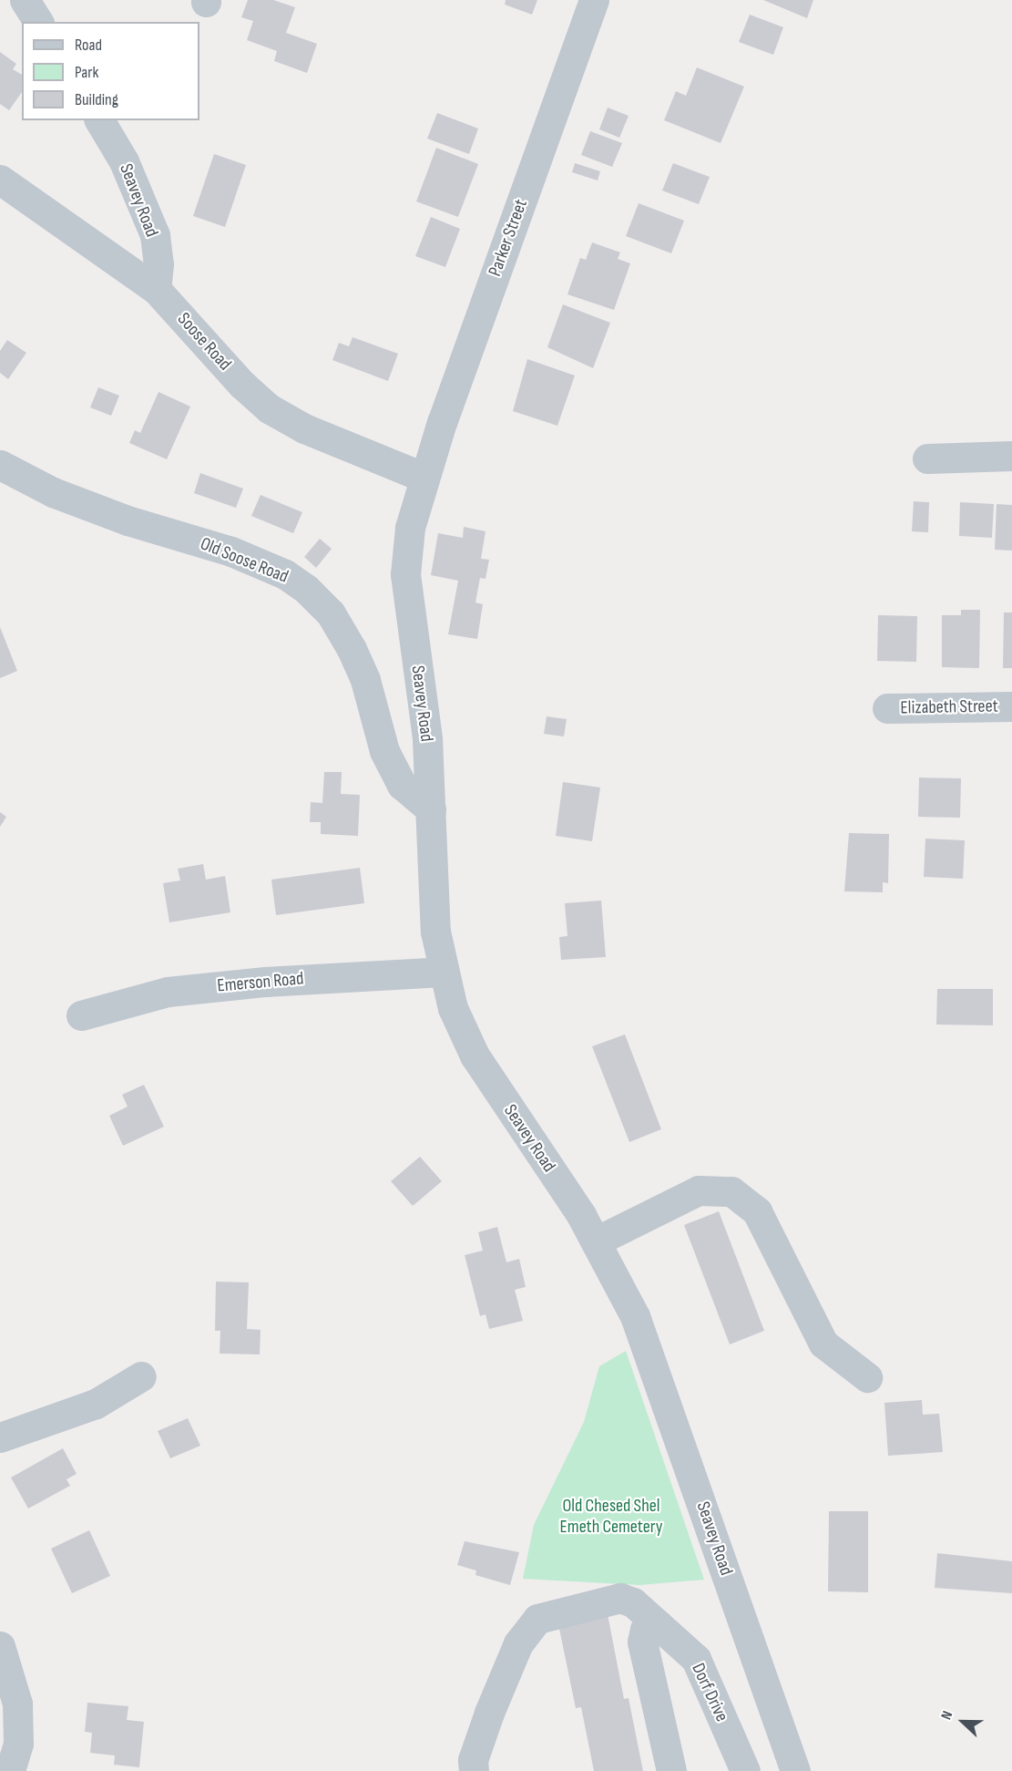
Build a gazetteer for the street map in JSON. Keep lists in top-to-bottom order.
{
  "streets": {
    "street": [
      "Seavey Road",
      "Parker Street",
      "Soose Road",
      "Old Soose Road",
      "Elizabeth Street",
      "Emerson Road",
      "Dorf Drive"
    ]
  },
  "crossings": [
    ["Seavey Road", "Parker Street"],
    ["Seavey Road", "Soose Road"],
    ["Seavey Road", "Old Soose Road"],
    ["Seavey Road", "Emerson Road"],
    ["Parker Street", "Soose Road"]
  ],
  "parks": ["Old Chesed Shel Emeth Cemetery"],
  "legend": ["Road", "Park", "Building"],
  "north": "left"
}
